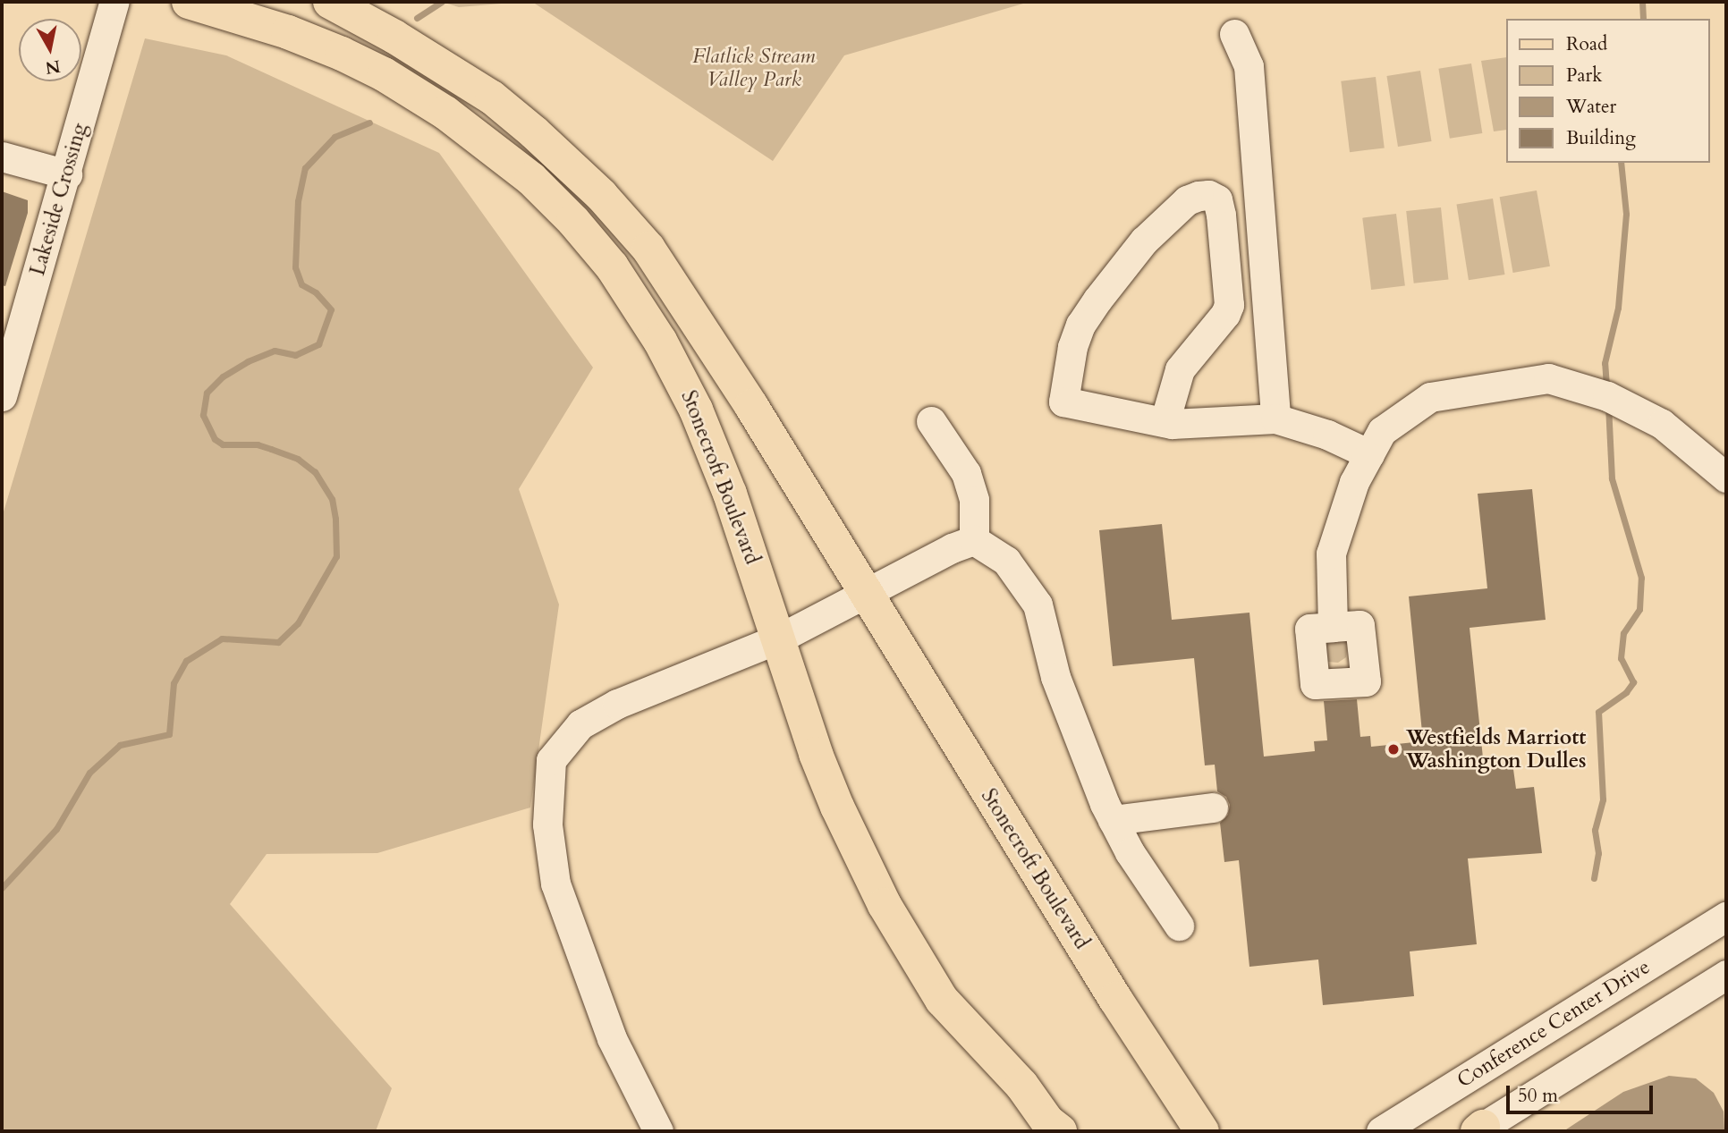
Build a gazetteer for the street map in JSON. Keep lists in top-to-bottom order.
{
  "streets": {
    "main road": ["Stonecroft Boulevard"],
    "street": ["Lakeside Crossing", "Conference Center Drive"]
  },
  "parks": ["Flatlick Stream Valley Park"],
  "places": ["Westfields Marriott Washington Dulles"],
  "legend": [
    "Road",
    "Park",
    "Water",
    "Building"
  ],
  "scale_bar": "50 m",
  "north": "bottom"
}
